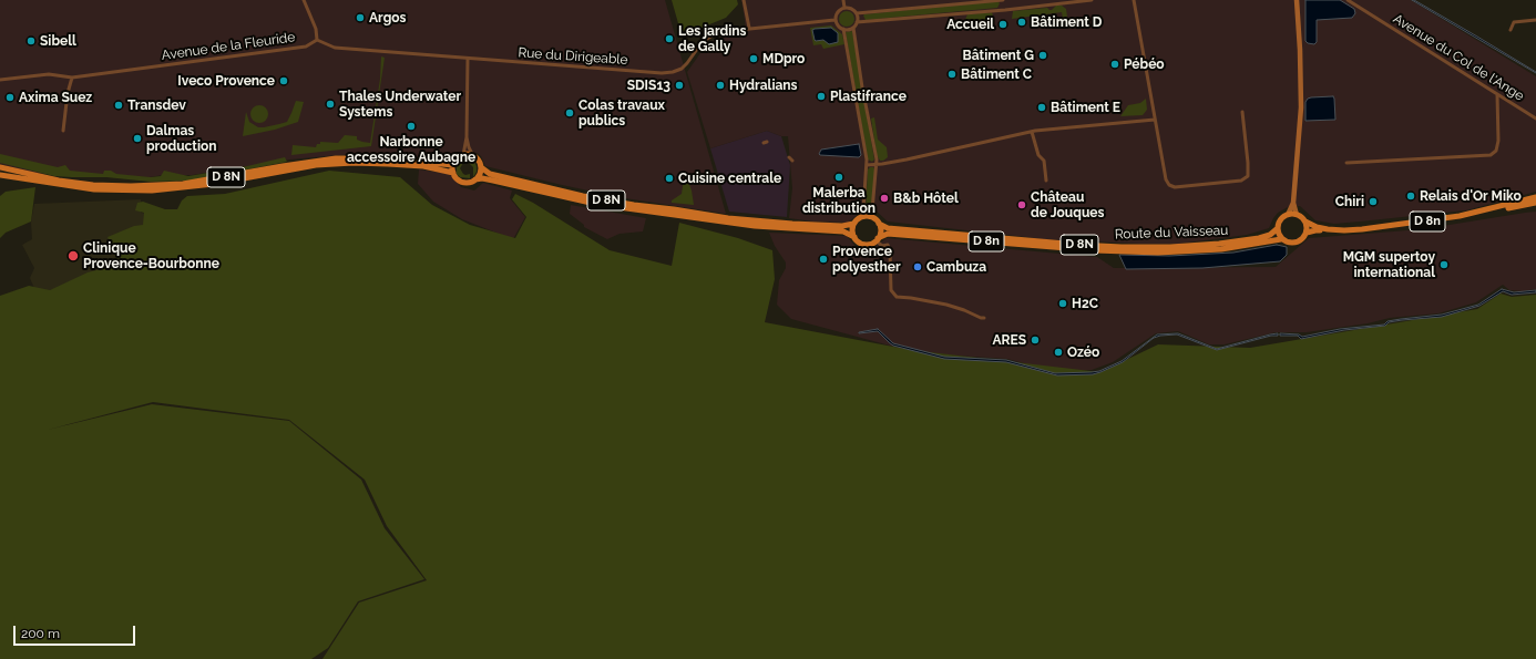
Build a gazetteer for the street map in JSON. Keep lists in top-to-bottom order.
{
  "streets": {
    "main road": ["D 8N", "D 8n", "Route du Vaisseau"],
    "street": ["Avenue de la Fleuride", "Rue du Dirigeable", "Avenue du Col de l'Ange"]
  },
  "crossings": [
    ["D 8N", "Route du Vaisseau"],
    ["D 8n", "Route du Vaisseau"]
  ],
  "places": [
    "Argos",
    "Bâtiment D",
    "Accueil",
    "Les jardins de Gally",
    "Sibell",
    "Bâtiment G",
    "MDpro",
    "Pébéo",
    "Bâtiment C",
    "Iveco Provence",
    "SDIS13",
    "Hydralians",
    "Plastifrance",
    "Axima Suez",
    "Thales Underwater Systems",
    "Transdev",
    "Bâtiment E",
    "Colas travaux publics",
    "Narbonne accessoire Aubagne",
    "Dalmas production",
    "Malerba distribution",
    "Cuisine centrale",
    "Relais d'Or Miko",
    "B&b Hôtel",
    "Chiri",
    "Château de Jouques",
    "Clinique Provence-Bourbonne",
    "Provence polyesther",
    "MGM supertoy international",
    "Cambuza",
    "H2C",
    "ARES",
    "Ozéo"
  ],
  "scale_bar": "200 m"
}
